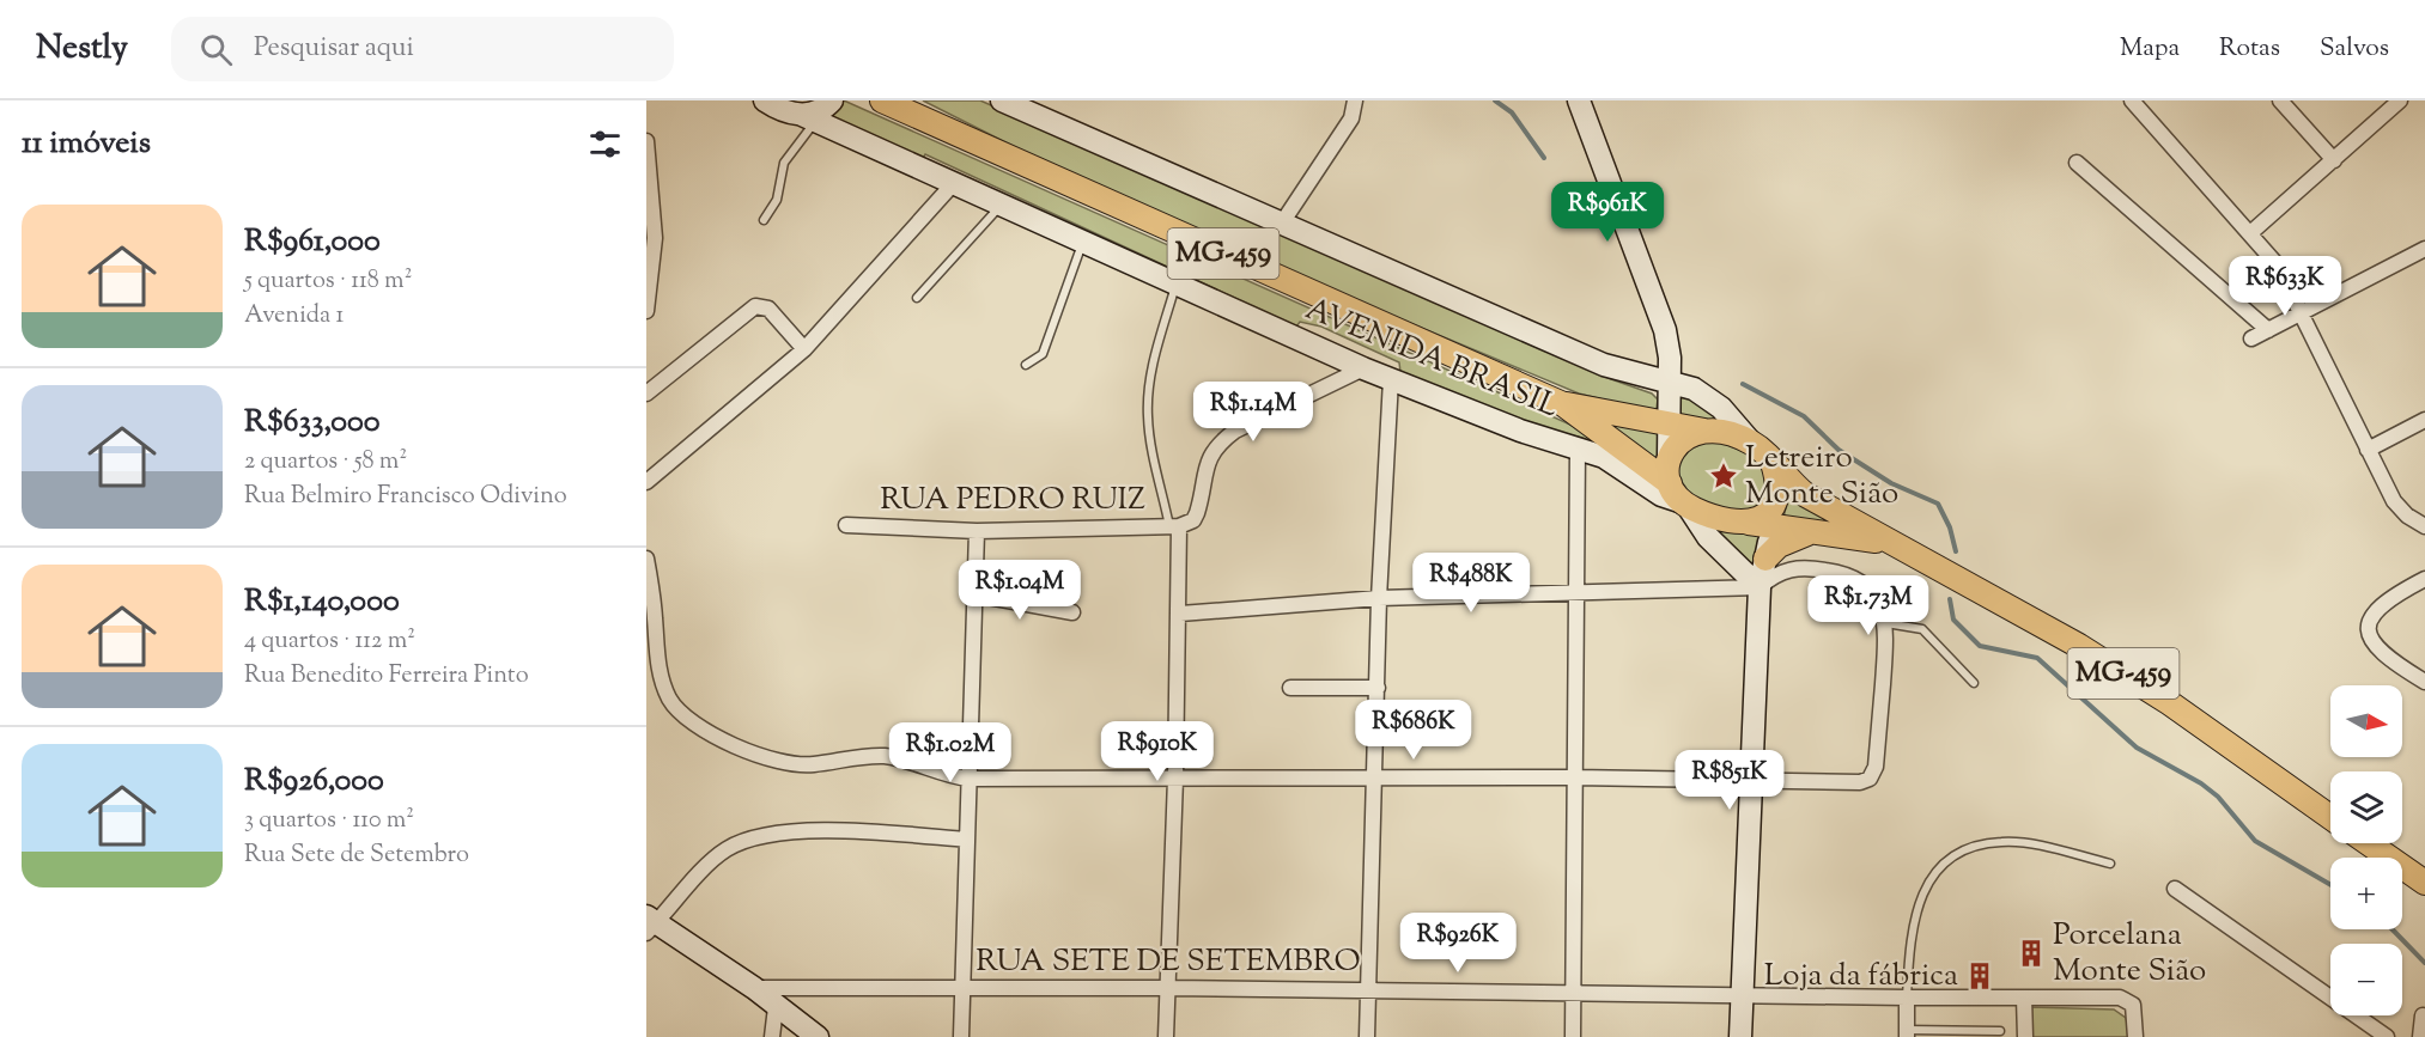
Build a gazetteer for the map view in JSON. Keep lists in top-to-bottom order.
{
  "streets": {
    "main road": ["MG-459"],
    "street": ["AVENIDA BRASIL", "RUA PEDRO RUIZ", "RUA SETE DE SETEMBRO"]
  },
  "crossings": [
    ["MG-459", "AVENIDA BRASIL"]
  ],
  "places": {
    "place": ["Letreiro Monte Sião"],
    "building": ["Porcelana Monte Sião", "Loja da fábrica"]
  },
  "north": "right",
  "page": {
    "header": "Nestly",
    "search": "Pesquisar aqui",
    "nav": ["Mapa", "Rotas", "Salvos"],
    "heading": "11 imóveis",
    "price": [
      "R$961K",
      "R$633K",
      "R$1.14M",
      "R$488K",
      "R$1.04M",
      "R$1.73M",
      "R$686K",
      "R$910K",
      "R$1.02M",
      "R$851K",
      "R$926K"
    ],
    "list": [
      {
        "name": "R$961,000",
        "note": "5 quartos · 118 m² · Avenida 1"
      },
      {
        "name": "R$633,000",
        "note": "2 quartos · 58 m² · Rua Belmiro Francisco Odivino"
      },
      {
        "name": "R$1,140,000",
        "note": "4 quartos · 112 m² · Rua Benedito Ferreira Pinto"
      },
      {
        "name": "R$926,000",
        "note": "3 quartos · 110 m² · Rua Sete de Setembro"
      }
    ],
    "map_buttons": ["+", "−"]
  }
}
